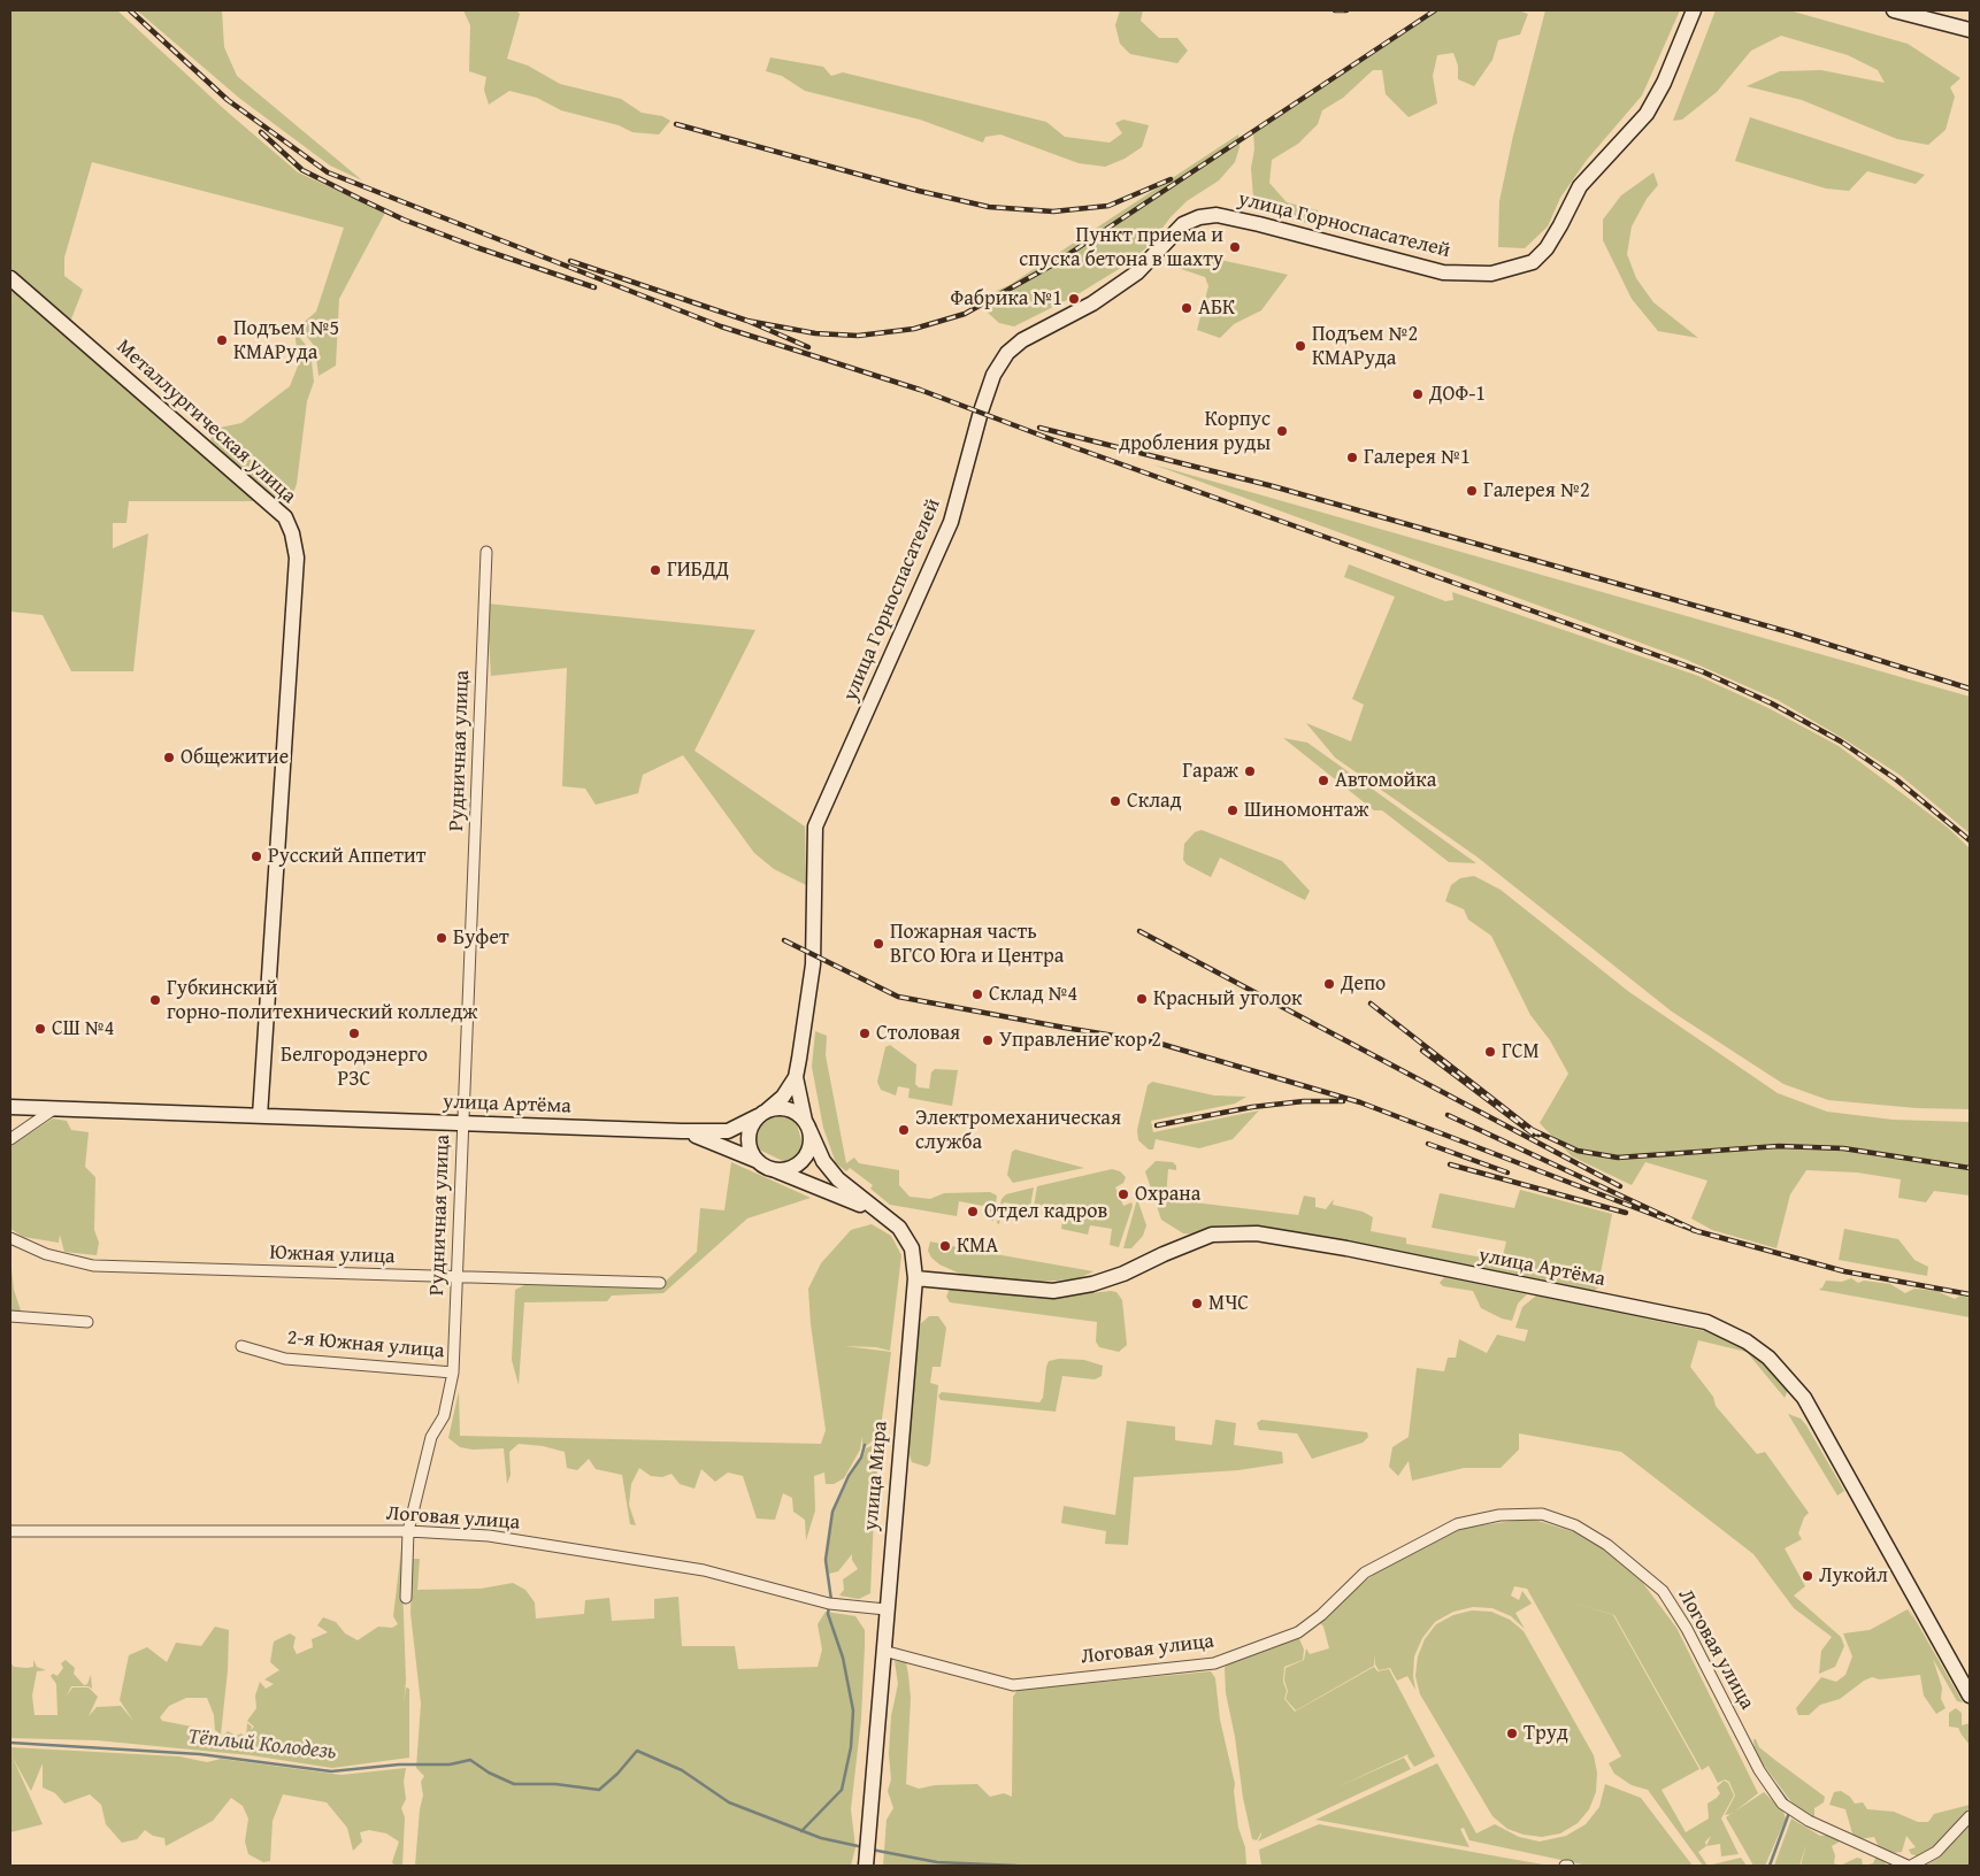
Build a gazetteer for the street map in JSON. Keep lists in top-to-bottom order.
{
  "streets": {
    "street": [
      "улица Горноспасателей",
      "Металлургическая улица",
      "Рудничная улица",
      "улица Артёма",
      "Южная улица",
      "2-я Южная улица",
      "улица Мира",
      "Логовая улица"
    ]
  },
  "crossings": [
    ["улица Горноспасателей", "улица Артёма"],
    ["улица Горноспасателей", "улица Мира"],
    ["Металлургическая улица", "улица Артёма"],
    ["Рудничная улица", "улица Артёма"],
    ["Рудничная улица", "Южная улица"],
    ["Рудничная улица", "2-я Южная улица"],
    ["Рудничная улица", "Логовая улица"],
    ["улица Артёма", "улица Мира"],
    ["улица Мира", "Логовая улица"]
  ],
  "water": ["Тёплый Колодезь"],
  "places": [
    "Пункт приема и спуска бетона в шахту",
    "Фабрика №1",
    "АБК",
    "Подъем №5 КМАРуда",
    "Подъем №2 КМАРуда",
    "ДОФ-1",
    "Корпус дробления руды",
    "Галерея №1",
    "Галерея №2",
    "ГИБДД",
    "Общежитие",
    "Гараж",
    "Автомойка",
    "Склад",
    "Шиномонтаж",
    "Русский Аппетит",
    "Буфет",
    "Пожарная часть ВГСО Юга и Центра",
    "Депо",
    "Склад №4",
    "Красный уголок",
    "Губкинский горно-политехнический колледж",
    "СШ №4",
    "Белгородэнерго РЗС",
    "Столовая",
    "Управление кор 2",
    "ГСМ",
    "Электромеханическая служба",
    "Охрана",
    "Отдел кадров",
    "КМА",
    "МЧС",
    "Лукойл",
    "Труд"
  ]
}
